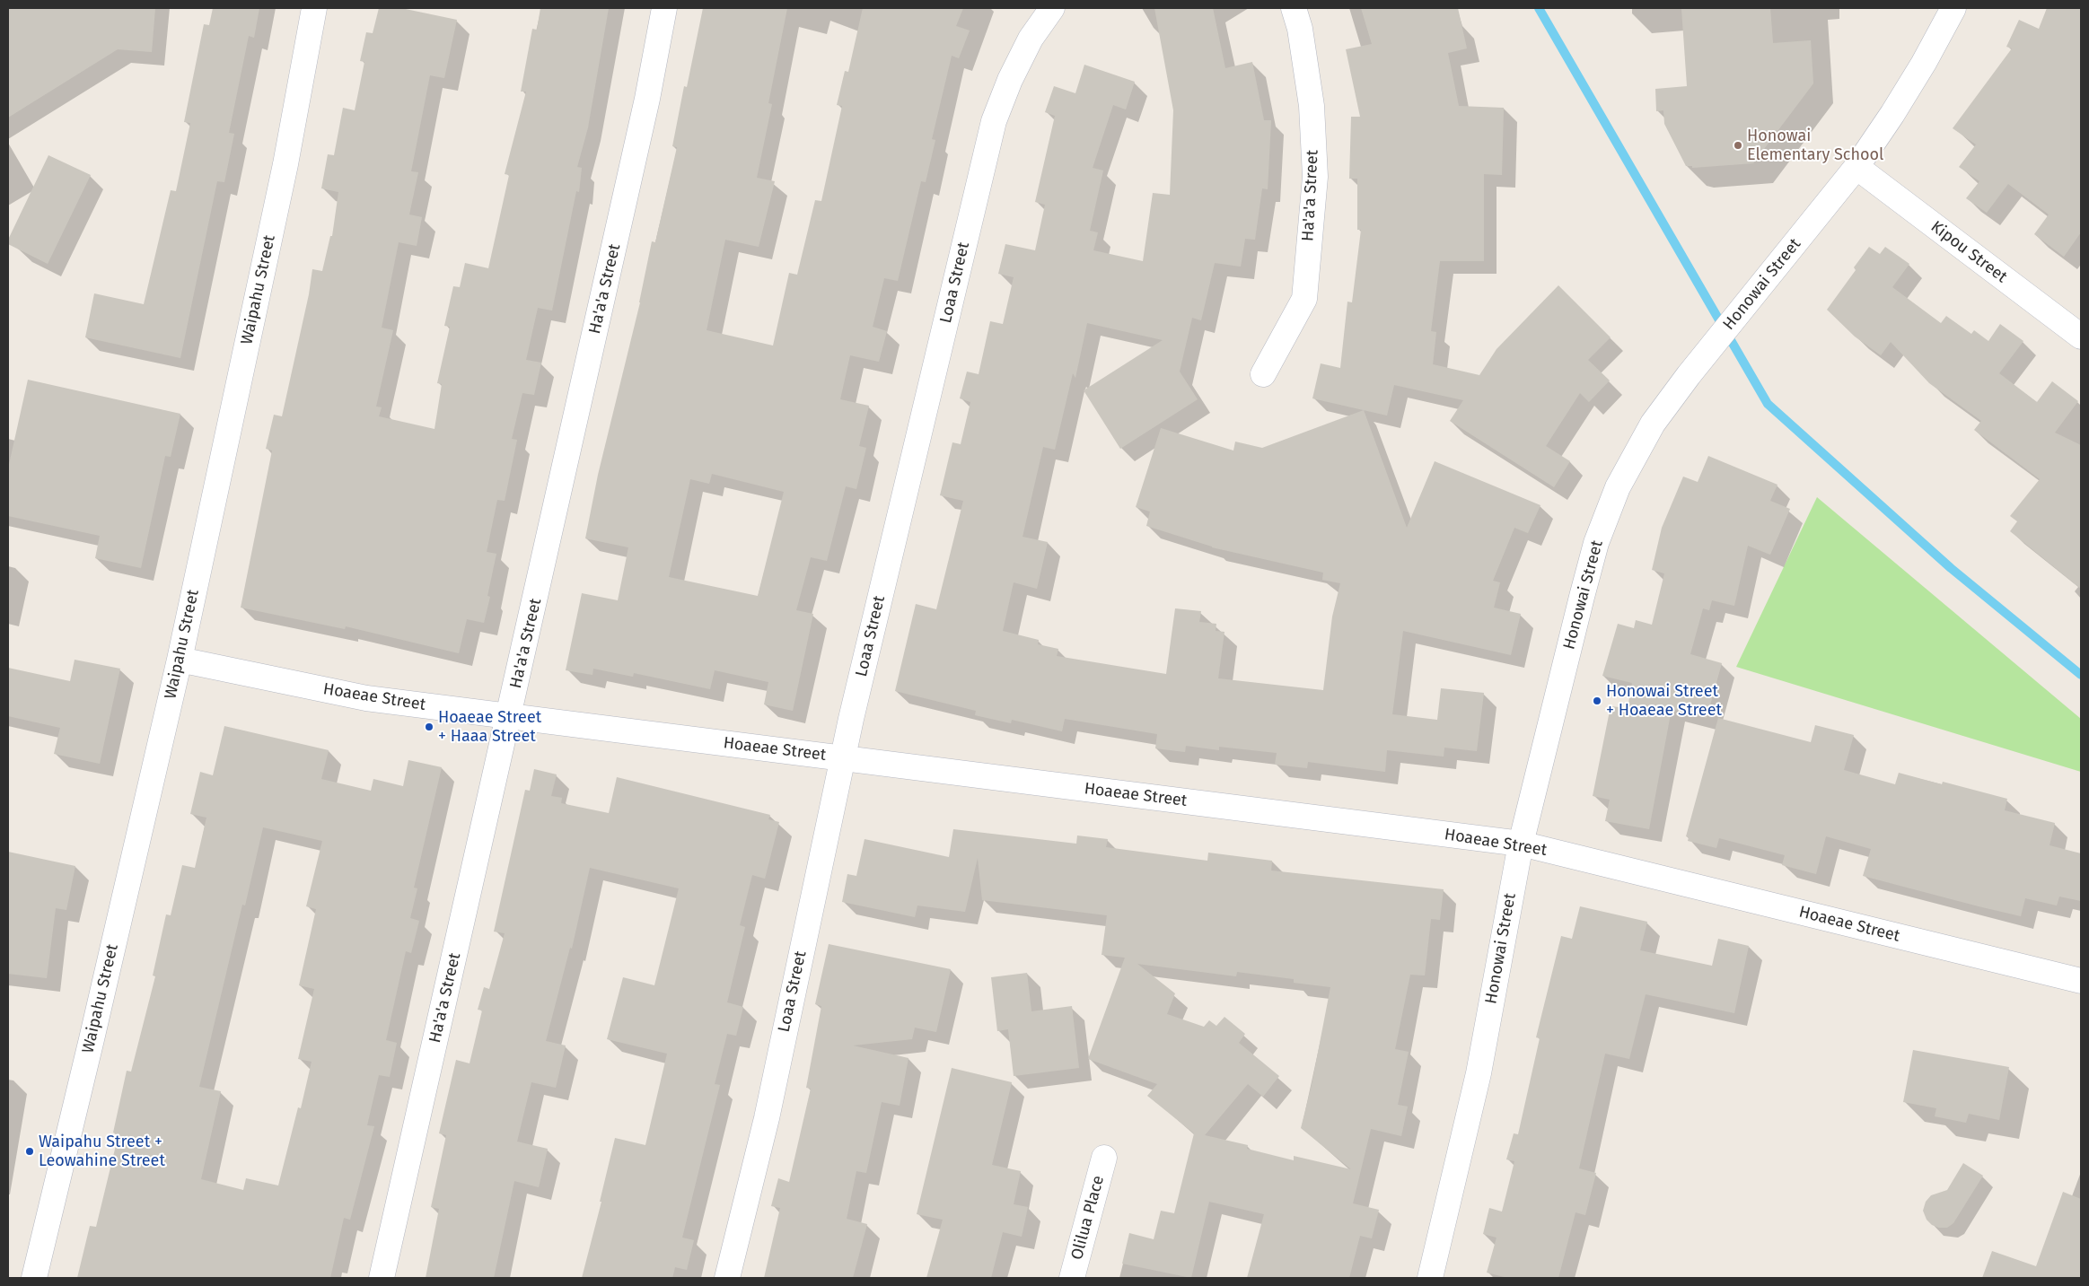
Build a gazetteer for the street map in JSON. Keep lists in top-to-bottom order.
{
  "streets": {
    "street": [
      "Ha'a'a Street",
      "Kipou Street",
      "Loaa Street",
      "Honowai Street",
      "Waipahu Street",
      "Hoaeae Street",
      "Olilua Place"
    ]
  },
  "crossings": [
    ["Ha'a'a Street", "Hoaeae Street"],
    ["Kipou Street", "Honowai Street"],
    ["Loaa Street", "Hoaeae Street"],
    ["Honowai Street", "Hoaeae Street"],
    ["Waipahu Street", "Hoaeae Street"]
  ],
  "places": [
    "Honowai Elementary School",
    "Honowai Street + Hoaeae Street",
    "Hoaeae Street + Haaa Street",
    "Waipahu Street + Leowahine Street"
  ]
}
